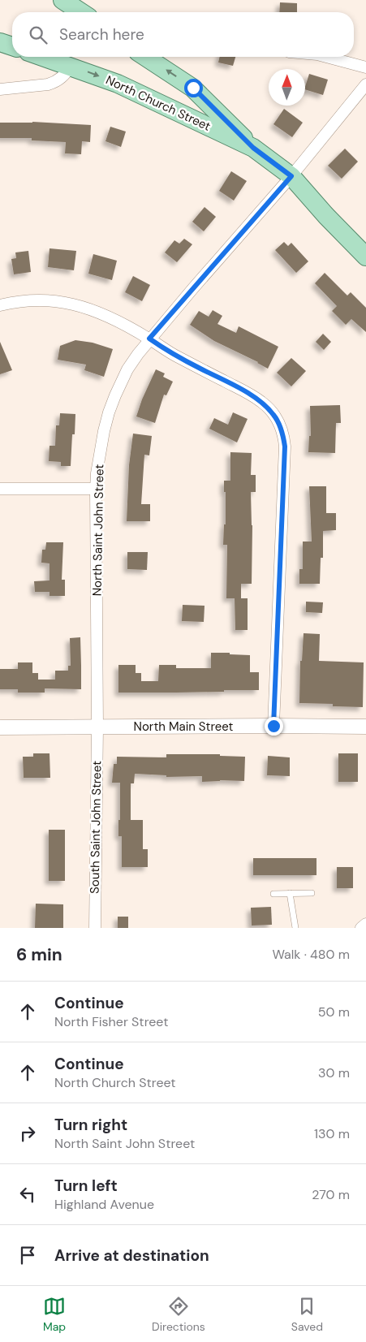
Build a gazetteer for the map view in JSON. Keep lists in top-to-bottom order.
{
  "streets": {
    "main road": ["North Church Street"],
    "street": ["North Saint John Street", "North Main Street", "South Saint John Street"]
  },
  "crossings": [
    ["North Church Street", "North Saint John Street"],
    ["North Saint John Street", "North Main Street"],
    ["North Saint John Street", "South Saint John Street"],
    ["North Main Street", "South Saint John Street"]
  ],
  "north": "top",
  "page": {
    "search": "Search here",
    "heading": ["6 min", "Walk · 480 m"],
    "list": [
      ["Continue", "North Fisher Street", "50 m"],
      ["Continue", "North Church Street", "30 m"],
      ["Turn right", "North Saint John Street", "130 m"],
      ["Turn left", "Highland Avenue", "270 m"],
      "Arrive at destination"
    ],
    "nav": ["Map", "Directions", "Saved"]
  }
}
